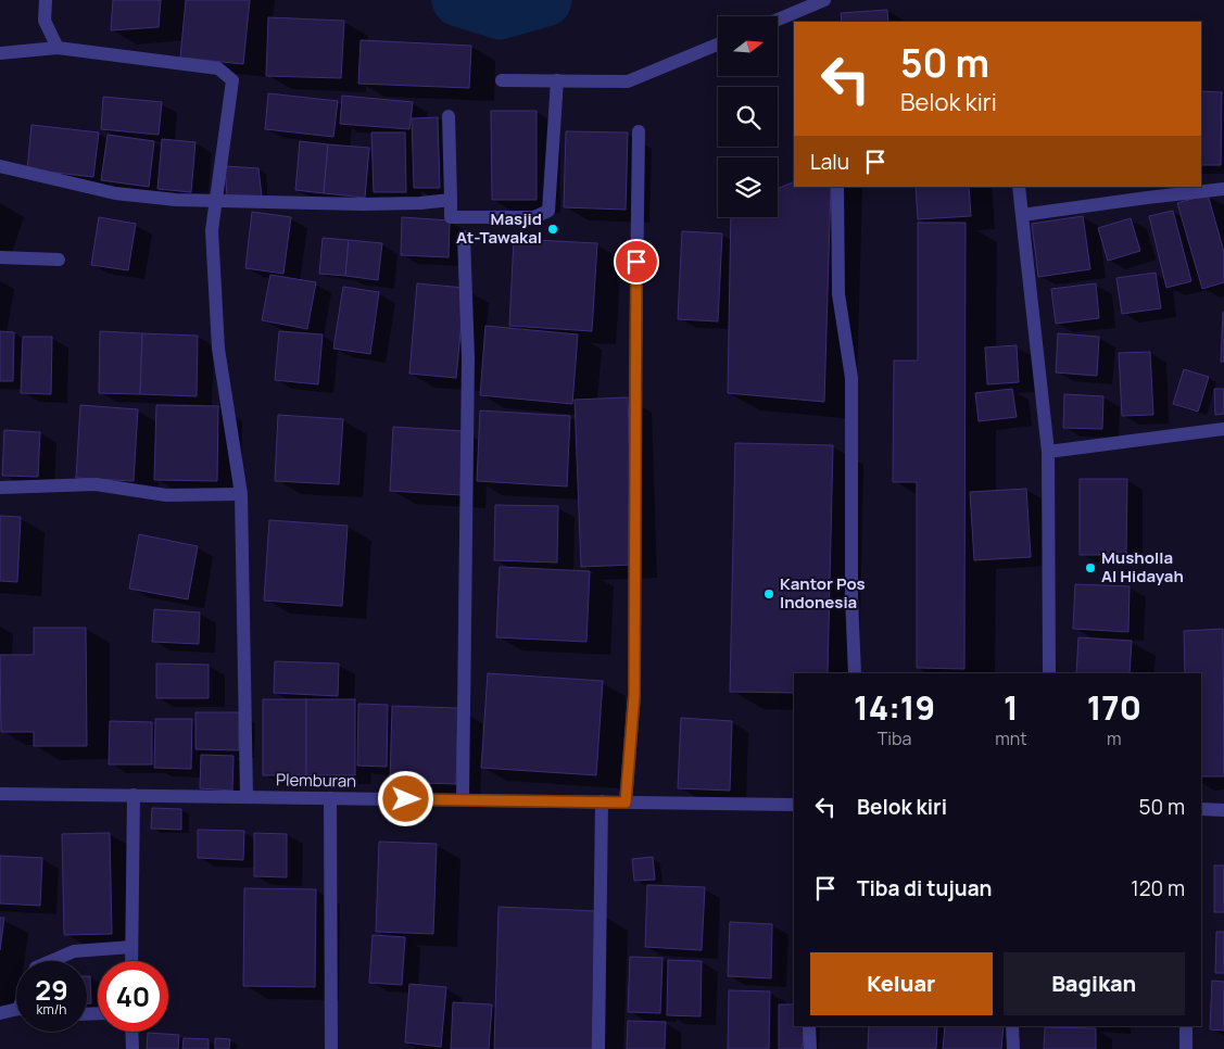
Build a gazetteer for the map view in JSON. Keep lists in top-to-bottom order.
{
  "streets": {
    "street": ["Plemburan"]
  },
  "places": ["Masjid At-Tawakal", "Musholla Al Hidayah", "Kantor Pos Indonesia"],
  "north": "right",
  "page": {
    "turn": ["50 m", "Belok kiri"],
    "then": "Lalu",
    "eta": [
      "14:19",
      "Tiba",
      "1",
      "mnt",
      "170",
      "m"
    ],
    "list": [
      {
        "name": "Belok kiri",
        "value": "50 m"
      },
      {
        "name": "Tiba di tujuan",
        "value": "120 m"
      }
    ],
    "buttons": ["Keluar", "Bagikan"],
    "speed": "29 km/h",
    "limit": "40"
  }
}
